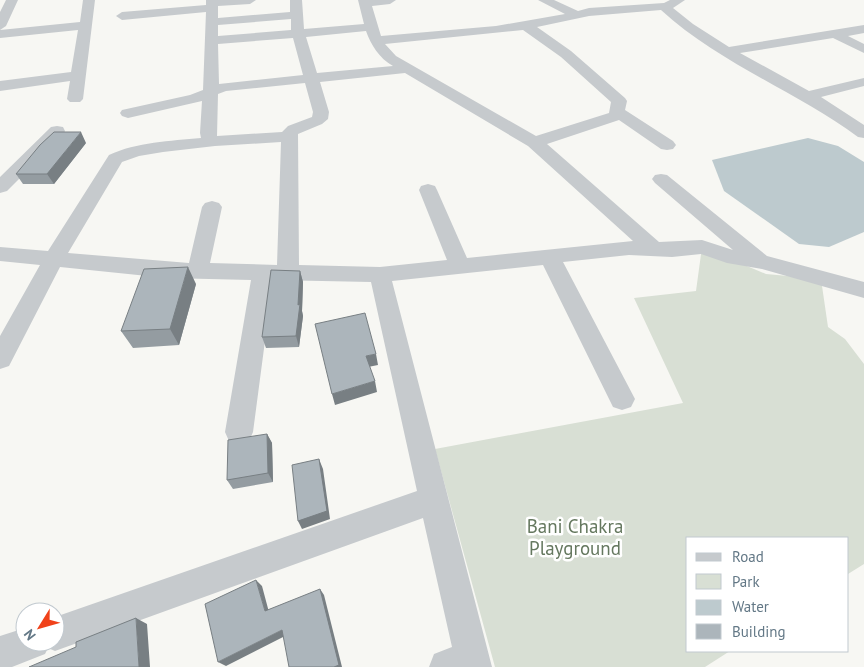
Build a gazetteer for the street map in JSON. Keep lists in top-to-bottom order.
{
  "parks": ["Bani Chakra Playground"],
  "legend": [
    "Road",
    "Park",
    "Water",
    "Building"
  ],
  "north": "bottom left"
}
